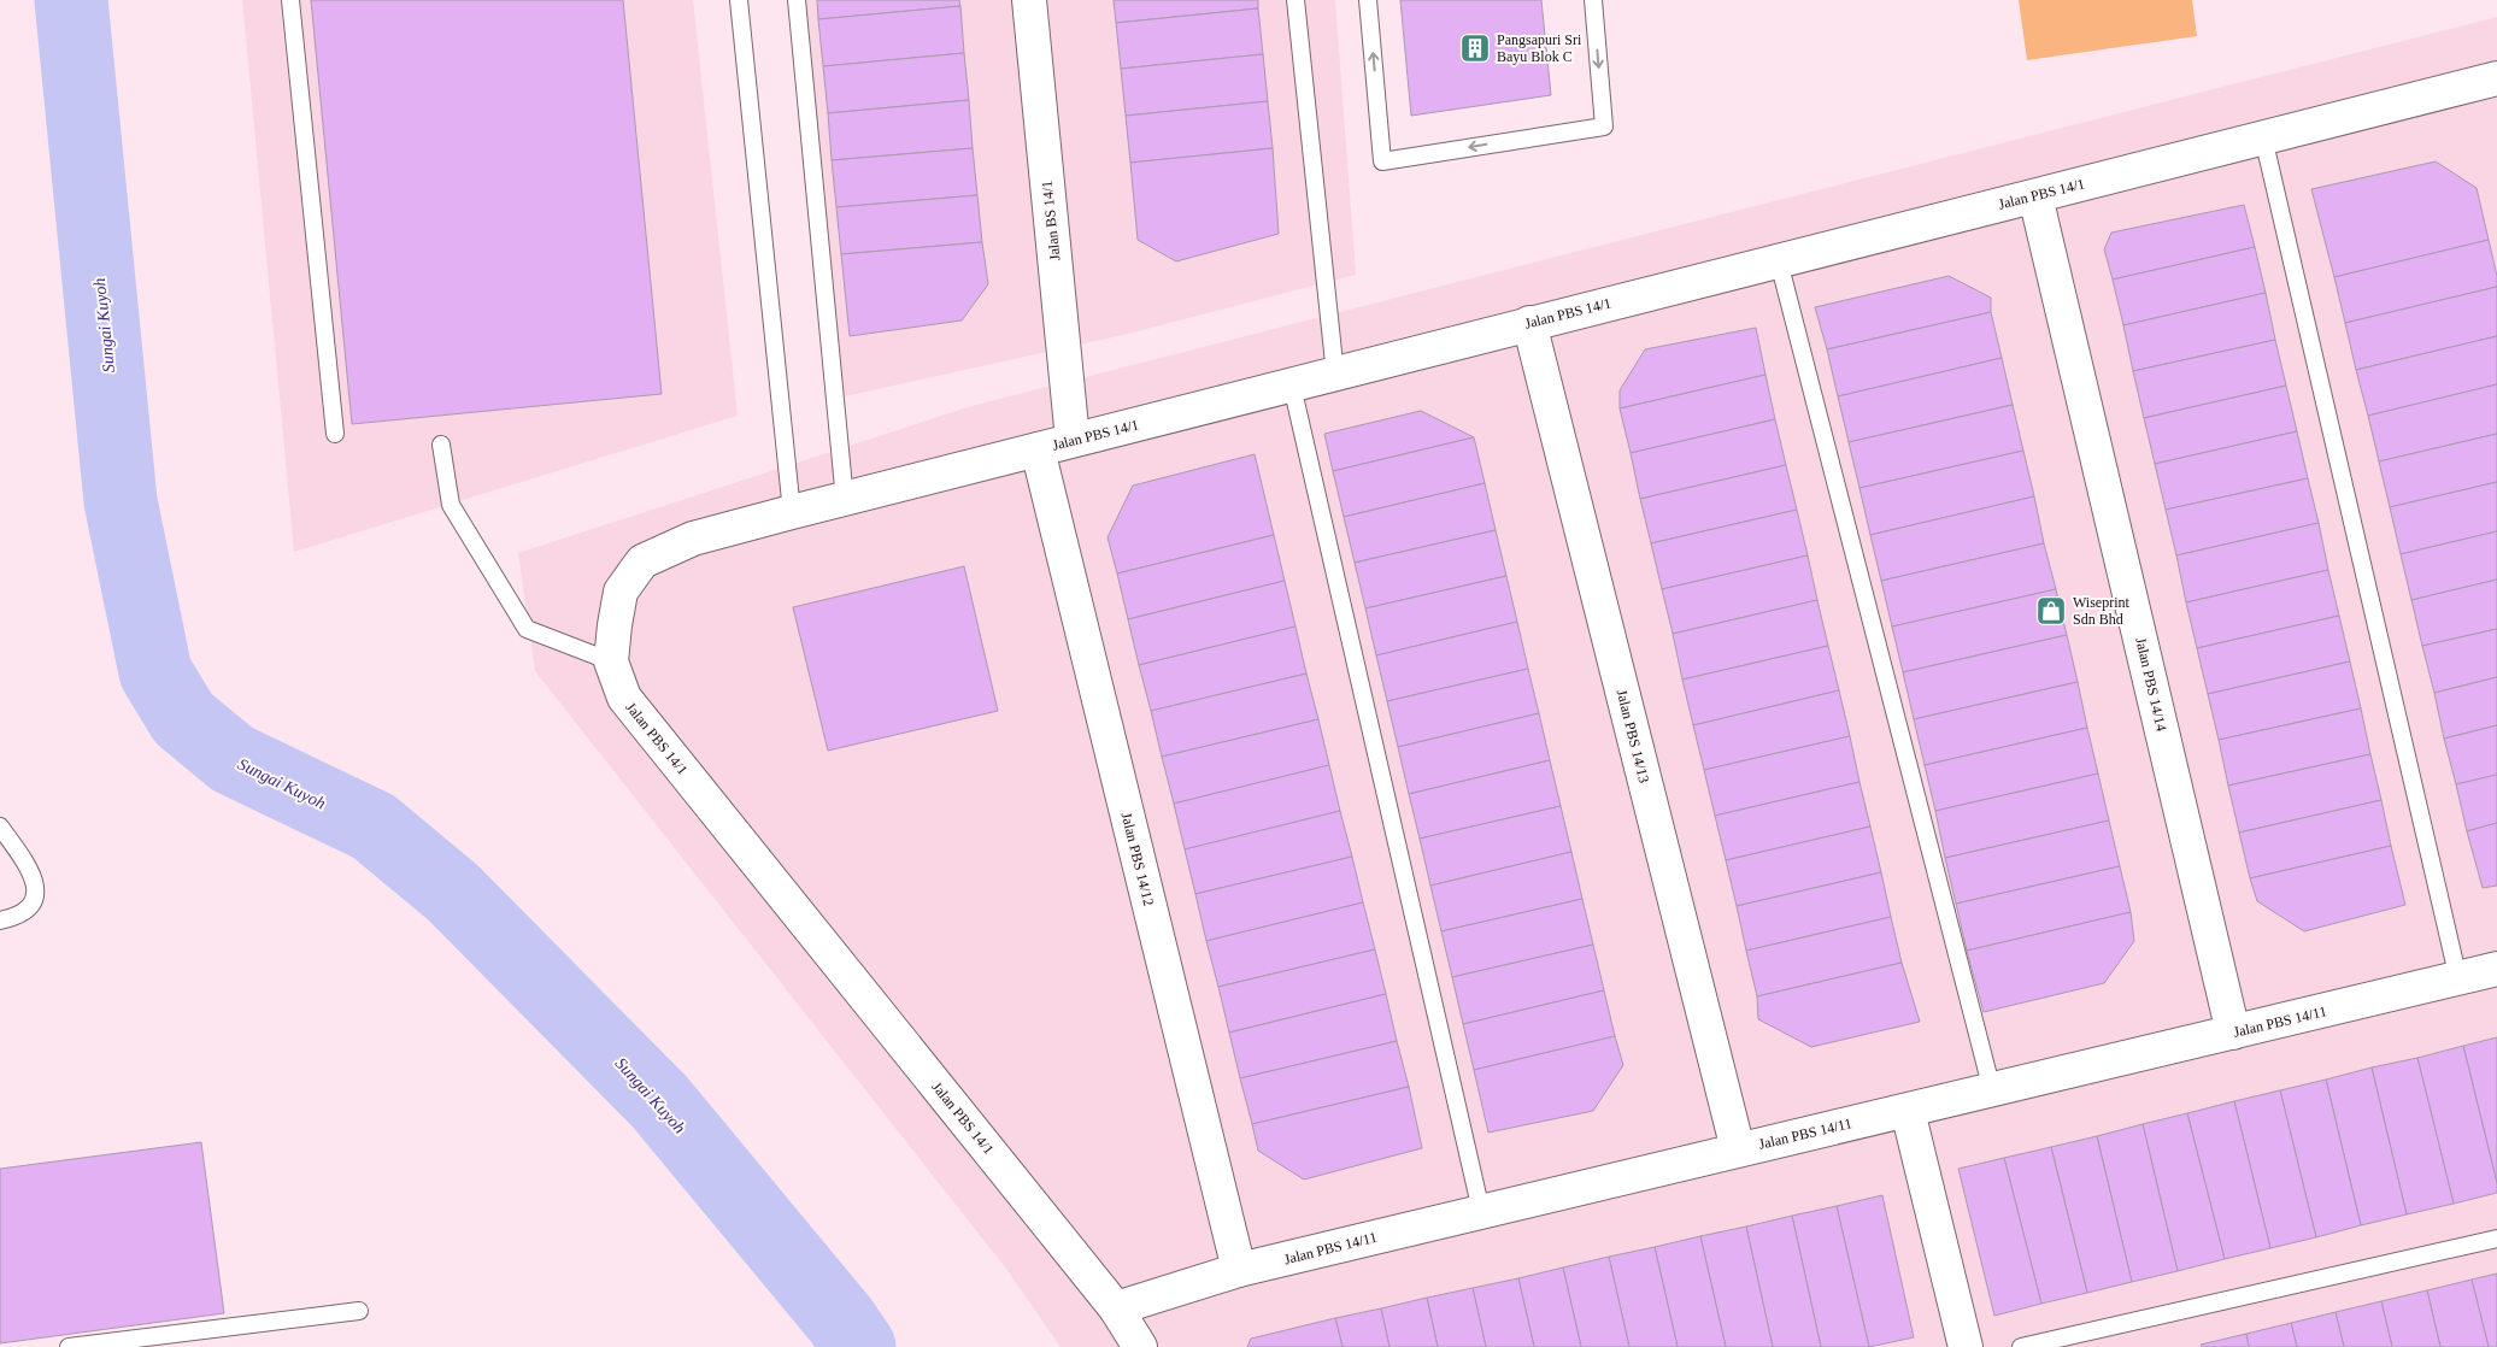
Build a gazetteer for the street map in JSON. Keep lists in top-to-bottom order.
{
  "streets": {
    "street": [
      "Jalan PBS 14/1",
      "Jalan BS 14/1",
      "Jalan PBS 14/14",
      "Jalan PBS 14/13",
      "Jalan PBS 14/12",
      "Jalan PBS 14/11"
    ]
  },
  "crossings": [
    ["Jalan PBS 14/1", "Jalan BS 14/1"],
    ["Jalan PBS 14/1", "Jalan PBS 14/14"],
    ["Jalan PBS 14/1", "Jalan PBS 14/13"],
    ["Jalan PBS 14/1", "Jalan PBS 14/12"],
    ["Jalan PBS 14/1", "Jalan PBS 14/11"],
    ["Jalan PBS 14/14", "Jalan PBS 14/11"],
    ["Jalan PBS 14/13", "Jalan PBS 14/11"],
    ["Jalan PBS 14/12", "Jalan PBS 14/11"]
  ],
  "water": ["Sungai Kuyoh"],
  "places": {
    "building": ["Pangsapuri Sri Bayu Blok C"],
    "shop": ["Wiseprint Sdn Bhd"]
  }
}
